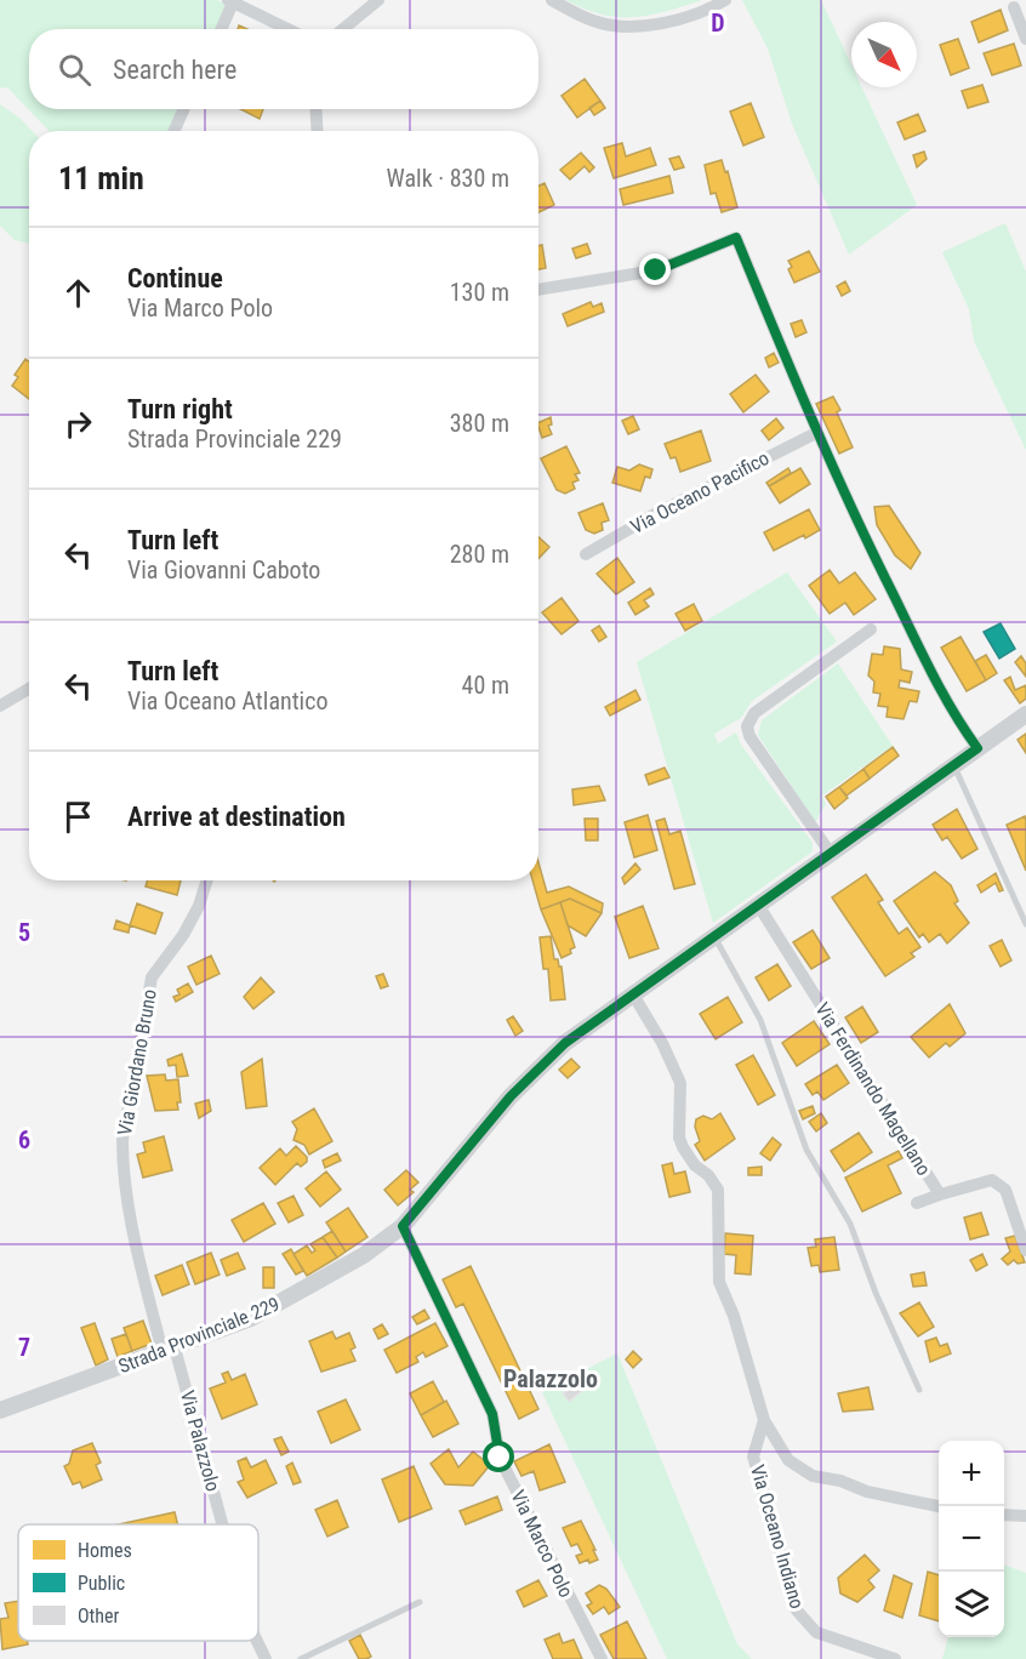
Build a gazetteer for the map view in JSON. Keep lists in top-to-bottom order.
{
  "streets": {
    "street": [
      "Via Oceano Pacifico",
      "Via Giordano Bruno",
      "Via Ferdinando Magellano",
      "Strada Provinciale 229",
      "Via Palazzolo",
      "Via Oceano Indiano",
      "Via Marco Polo"
    ]
  },
  "crossings": [
    ["Via Giordano Bruno", "Strada Provinciale 229"],
    ["Via Giordano Bruno", "Via Palazzolo"],
    ["Via Ferdinando Magellano", "Strada Provinciale 229"],
    ["Strada Provinciale 229", "Via Palazzolo"],
    ["Strada Provinciale 229", "Via Marco Polo"]
  ],
  "districts": ["Palazzolo"],
  "legend": ["Homes", "Public", "Other"],
  "north": "bottom right",
  "page": {
    "search": "Search here",
    "heading": ["11 min", "Walk · 830 m"],
    "list": [
      ["Continue", "Via Marco Polo", "130 m"],
      ["Turn right", "Strada Provinciale 229", "380 m"],
      ["Turn left", "Via Giovanni Caboto", "280 m"],
      ["Turn left", "Via Oceano Atlantico", "40 m"],
      "Arrive at destination"
    ],
    "map_buttons": ["+", "−"]
  },
  "grid": {
    "columns": ["D"],
    "rows": ["5", "6", "7"]
  }
}
